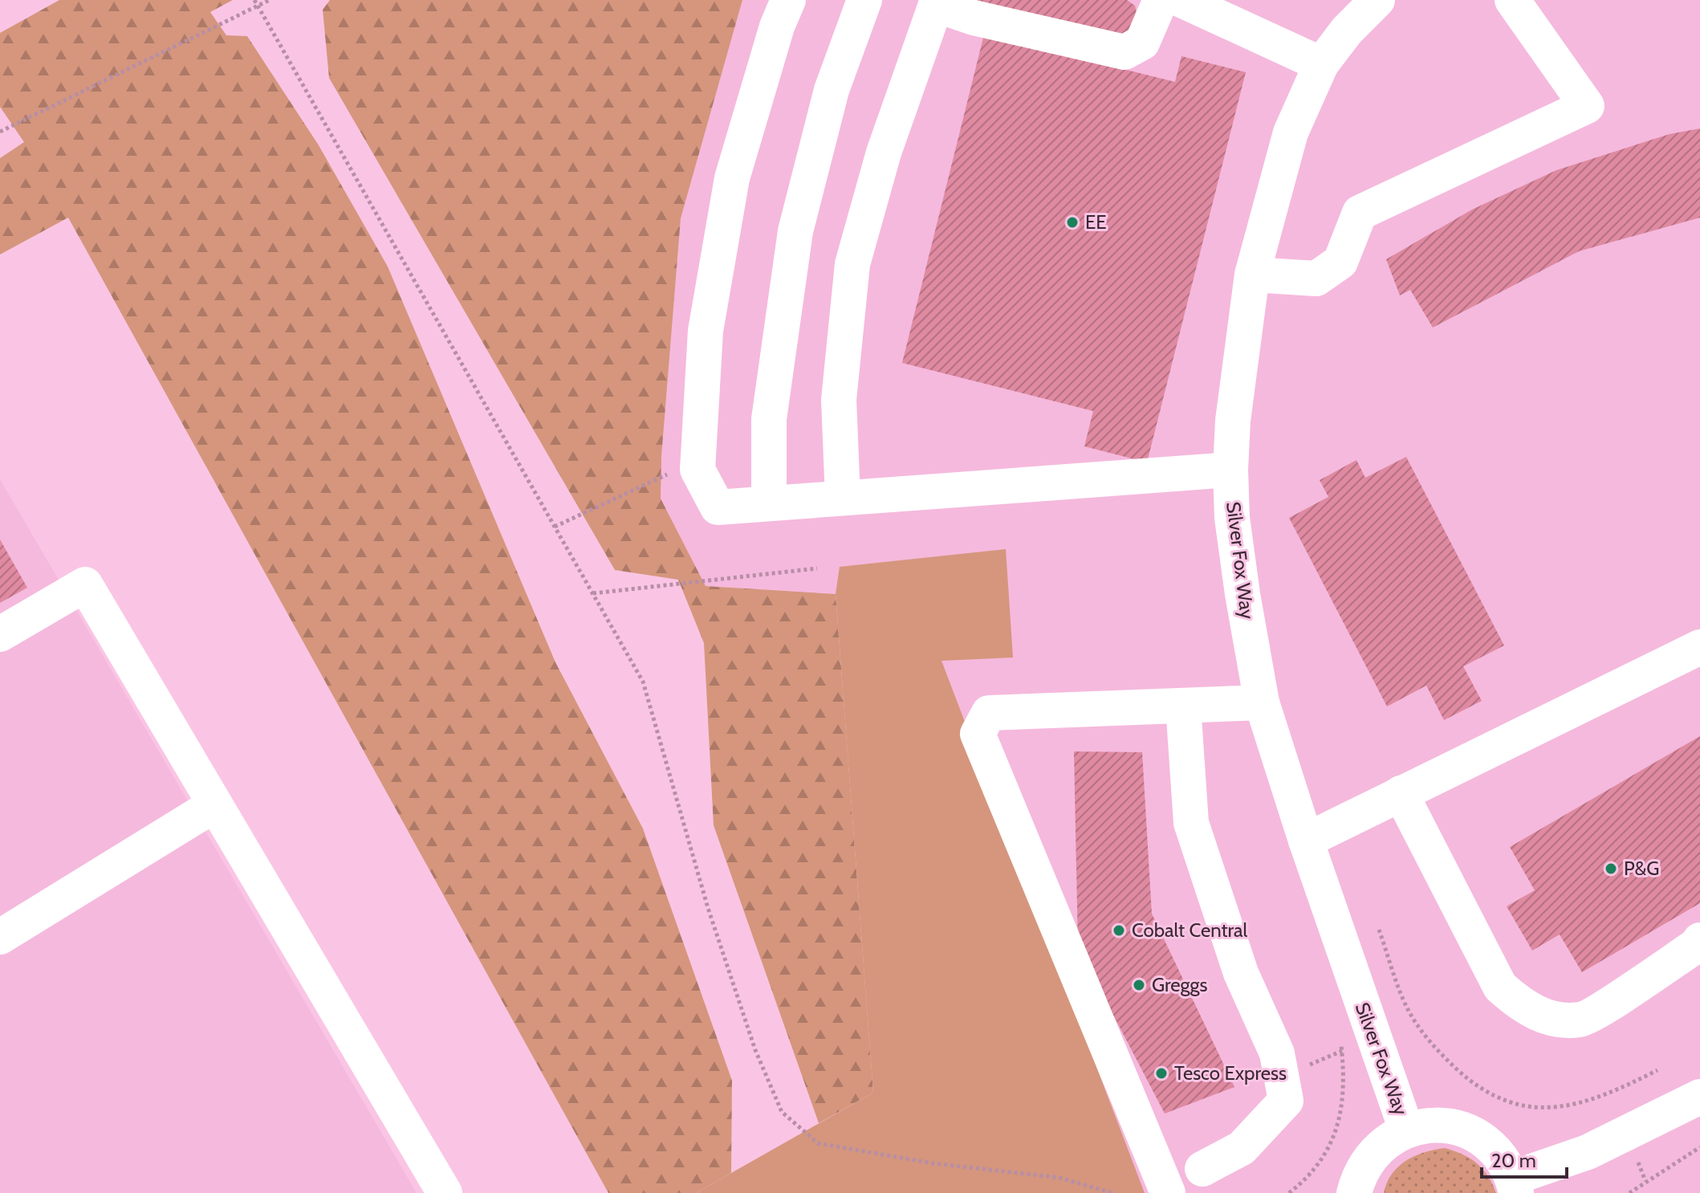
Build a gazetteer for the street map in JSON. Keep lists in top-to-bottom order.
{
  "streets": {
    "street": ["Silver Fox Way"]
  },
  "places": [
    "EE",
    "P&G",
    "Cobalt Central",
    "Greggs",
    "Tesco Express"
  ],
  "scale_bar": "20 m"
}
